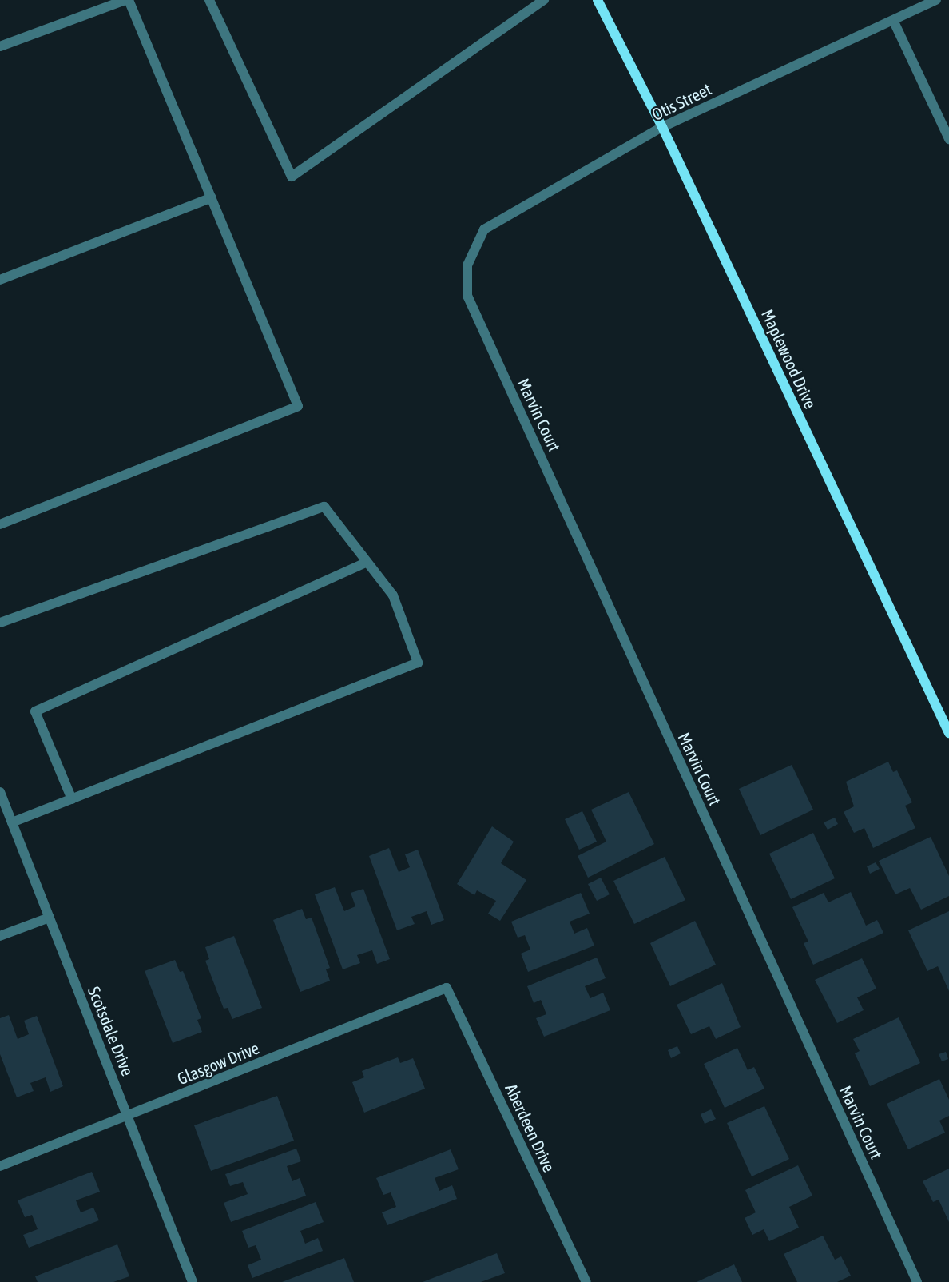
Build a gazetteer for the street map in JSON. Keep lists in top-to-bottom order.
{
  "streets": {
    "street": [
      "Otis Street",
      "Maplewood Drive",
      "Marvin Court",
      "Scotsdale Drive",
      "Glasgow Drive",
      "Aberdeen Drive"
    ]
  },
  "crossings": [
    ["Otis Street", "Maplewood Drive"],
    ["Otis Street", "Marvin Court"],
    ["Scotsdale Drive", "Glasgow Drive"],
    ["Glasgow Drive", "Aberdeen Drive"]
  ]
}
